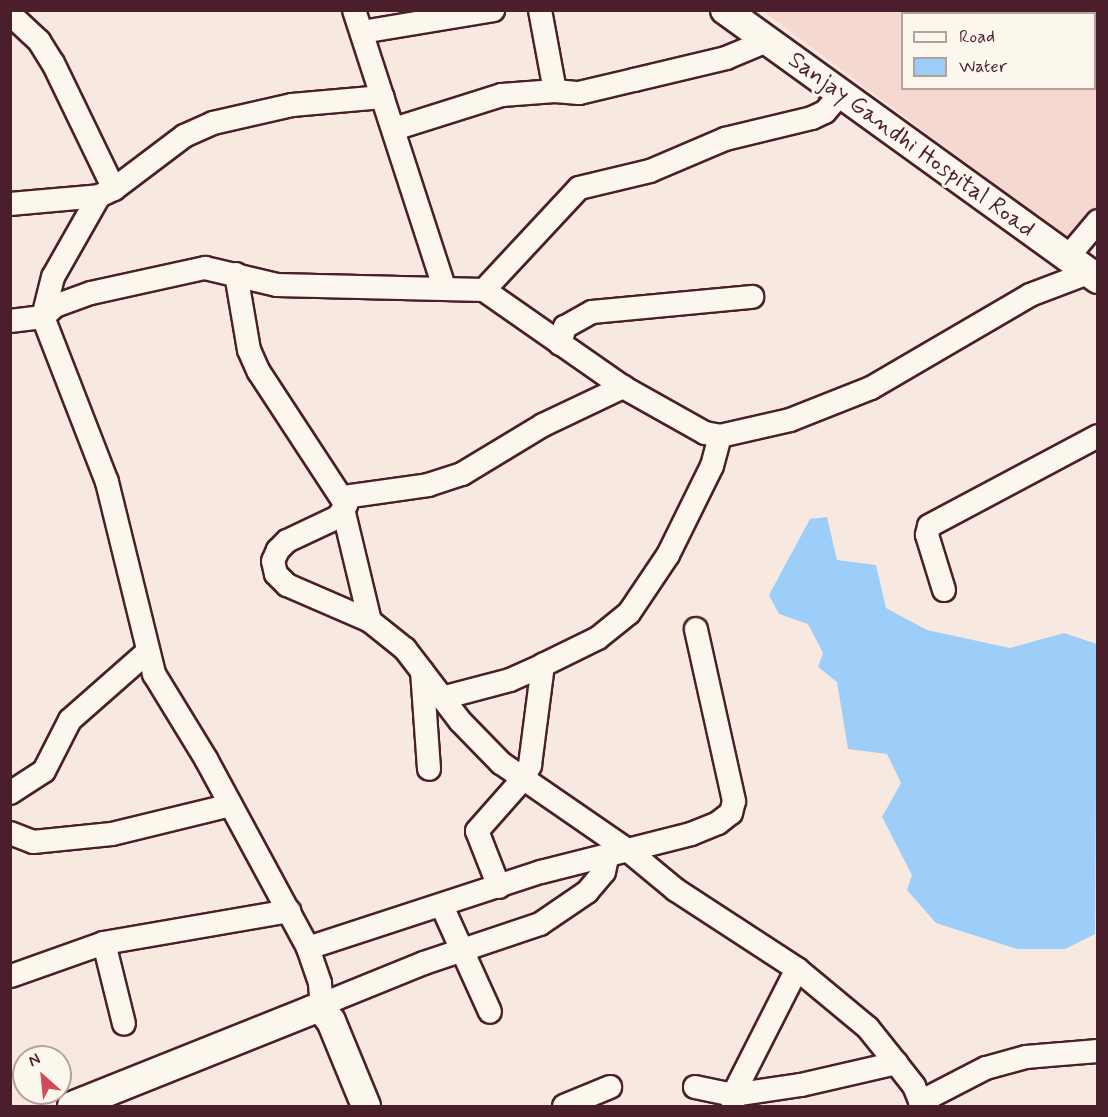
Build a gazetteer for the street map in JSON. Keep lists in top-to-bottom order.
{
  "streets": {
    "main road": ["Sanjay Gandhi Hospital Road"]
  },
  "legend": ["Road", "Water"],
  "north": "top left"
}
